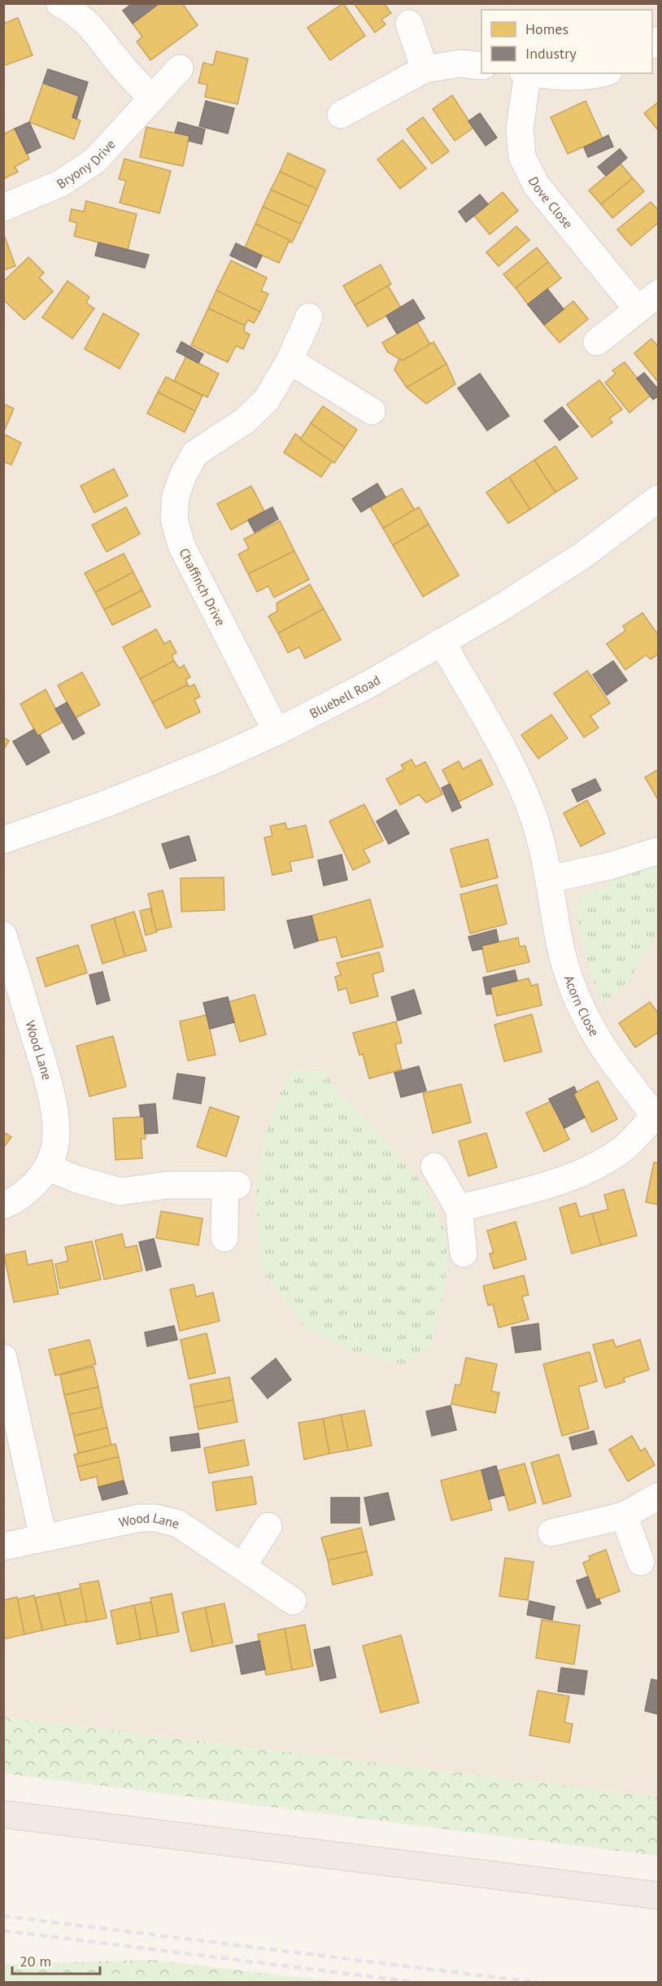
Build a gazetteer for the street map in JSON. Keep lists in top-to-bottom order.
{
  "streets": {
    "street": [
      "Bryony Drive",
      "Dove Close",
      "Chaffinch Drive",
      "Bluebell Road",
      "Acorn Close",
      "Wood Lane"
    ]
  },
  "crossings": [
    ["Chaffinch Drive", "Bluebell Road"],
    ["Bluebell Road", "Acorn Close"]
  ],
  "legend": ["Homes", "Industry"],
  "scale_bar": "20 m"
}
